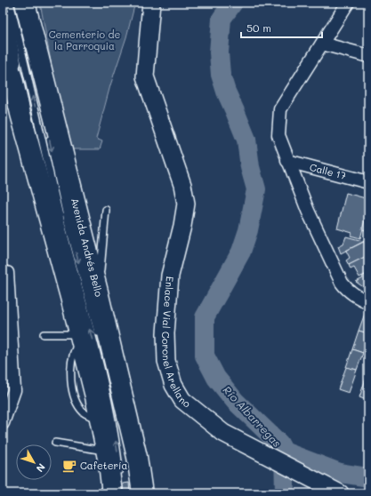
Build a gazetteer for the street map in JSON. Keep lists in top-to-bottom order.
{
  "streets": {
    "highway": ["Avenida Andrés Bello"],
    "street": ["Calle 17", "Enlace Vial Coronel Arellano"]
  },
  "water": ["Río Albarregas"],
  "parks": ["Cementerio de la Parroquia"],
  "places": {
    "cafe": ["Cafetería"]
  },
  "scale_bar": "50 m",
  "north": "bottom right"
}
